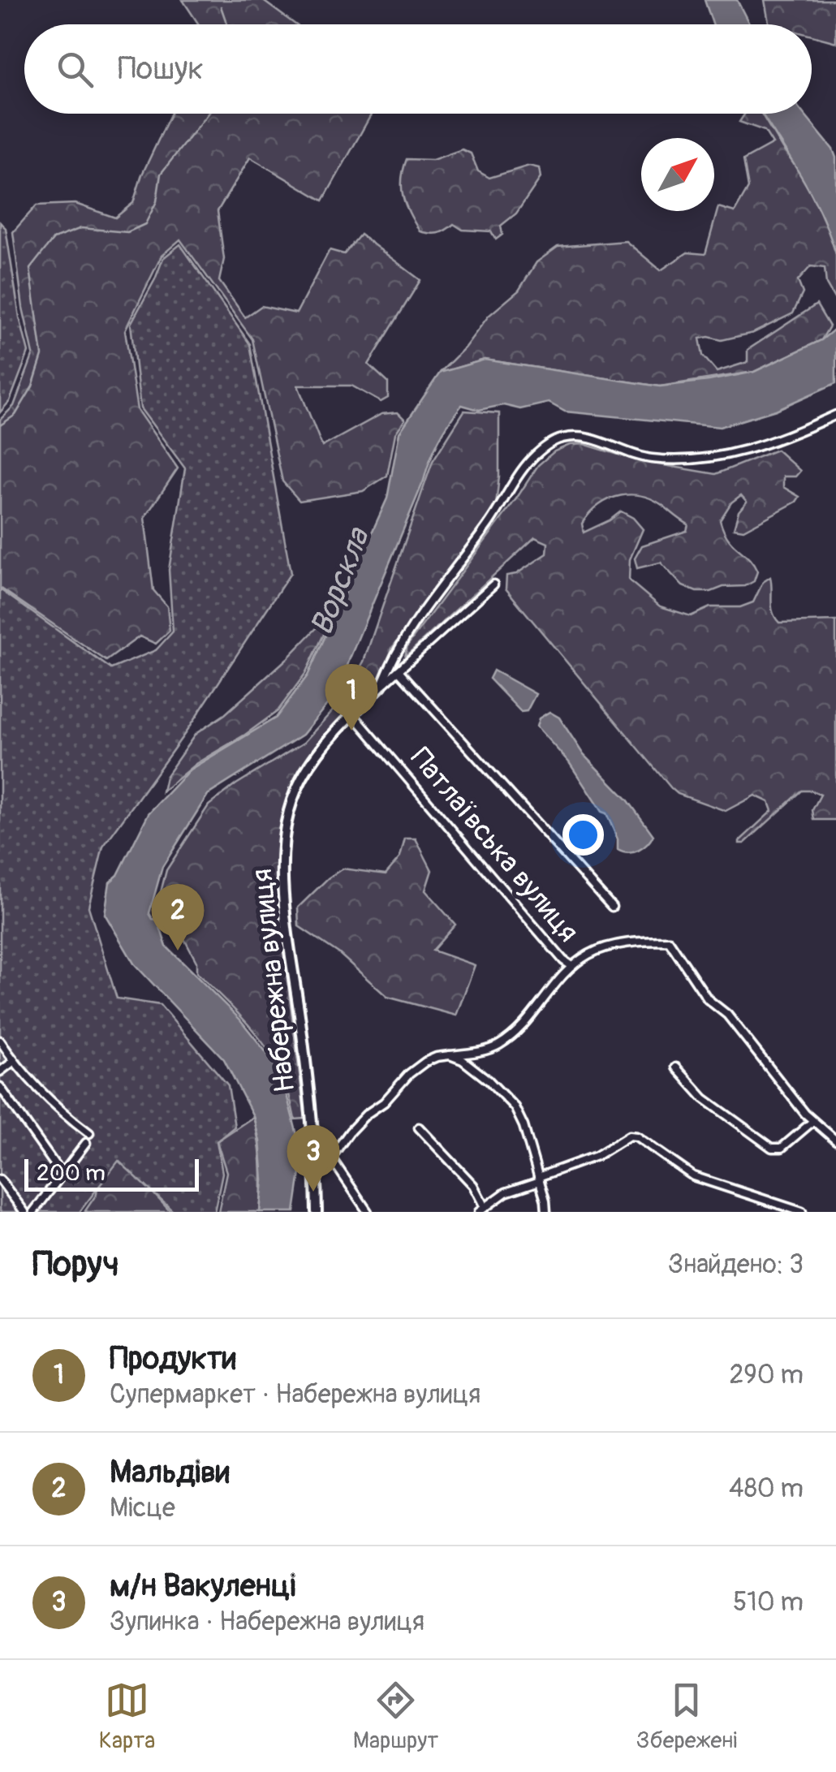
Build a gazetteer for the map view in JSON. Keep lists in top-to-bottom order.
{
  "streets": {
    "street": ["Патлаївська вулиця", "Набережна вулиця"]
  },
  "crossings": [
    ["Патлаївська вулиця", "Набережна вулиця"]
  ],
  "water": ["Ворскла"],
  "scale_bar": "200 m",
  "north": "top right",
  "page": {
    "search": "Пошук",
    "pins": ["1", "2", "3"],
    "scale": "200 m",
    "heading": ["Поруч", "Знайдено: 3"],
    "list": [
      {
        "mark": "1",
        "name": "Продукти",
        "note": "Супермаркет · Набережна вулиця",
        "value": "290 m"
      },
      {
        "mark": "2",
        "name": "Мальдіви",
        "note": "Місце",
        "value": "480 m"
      },
      {
        "mark": "3",
        "name": "м/н Вакуленці",
        "note": "Зупинка · Набережна вулиця",
        "value": "510 m"
      }
    ],
    "nav": ["Карта", "Маршрут", "Збережені"]
  }
}
